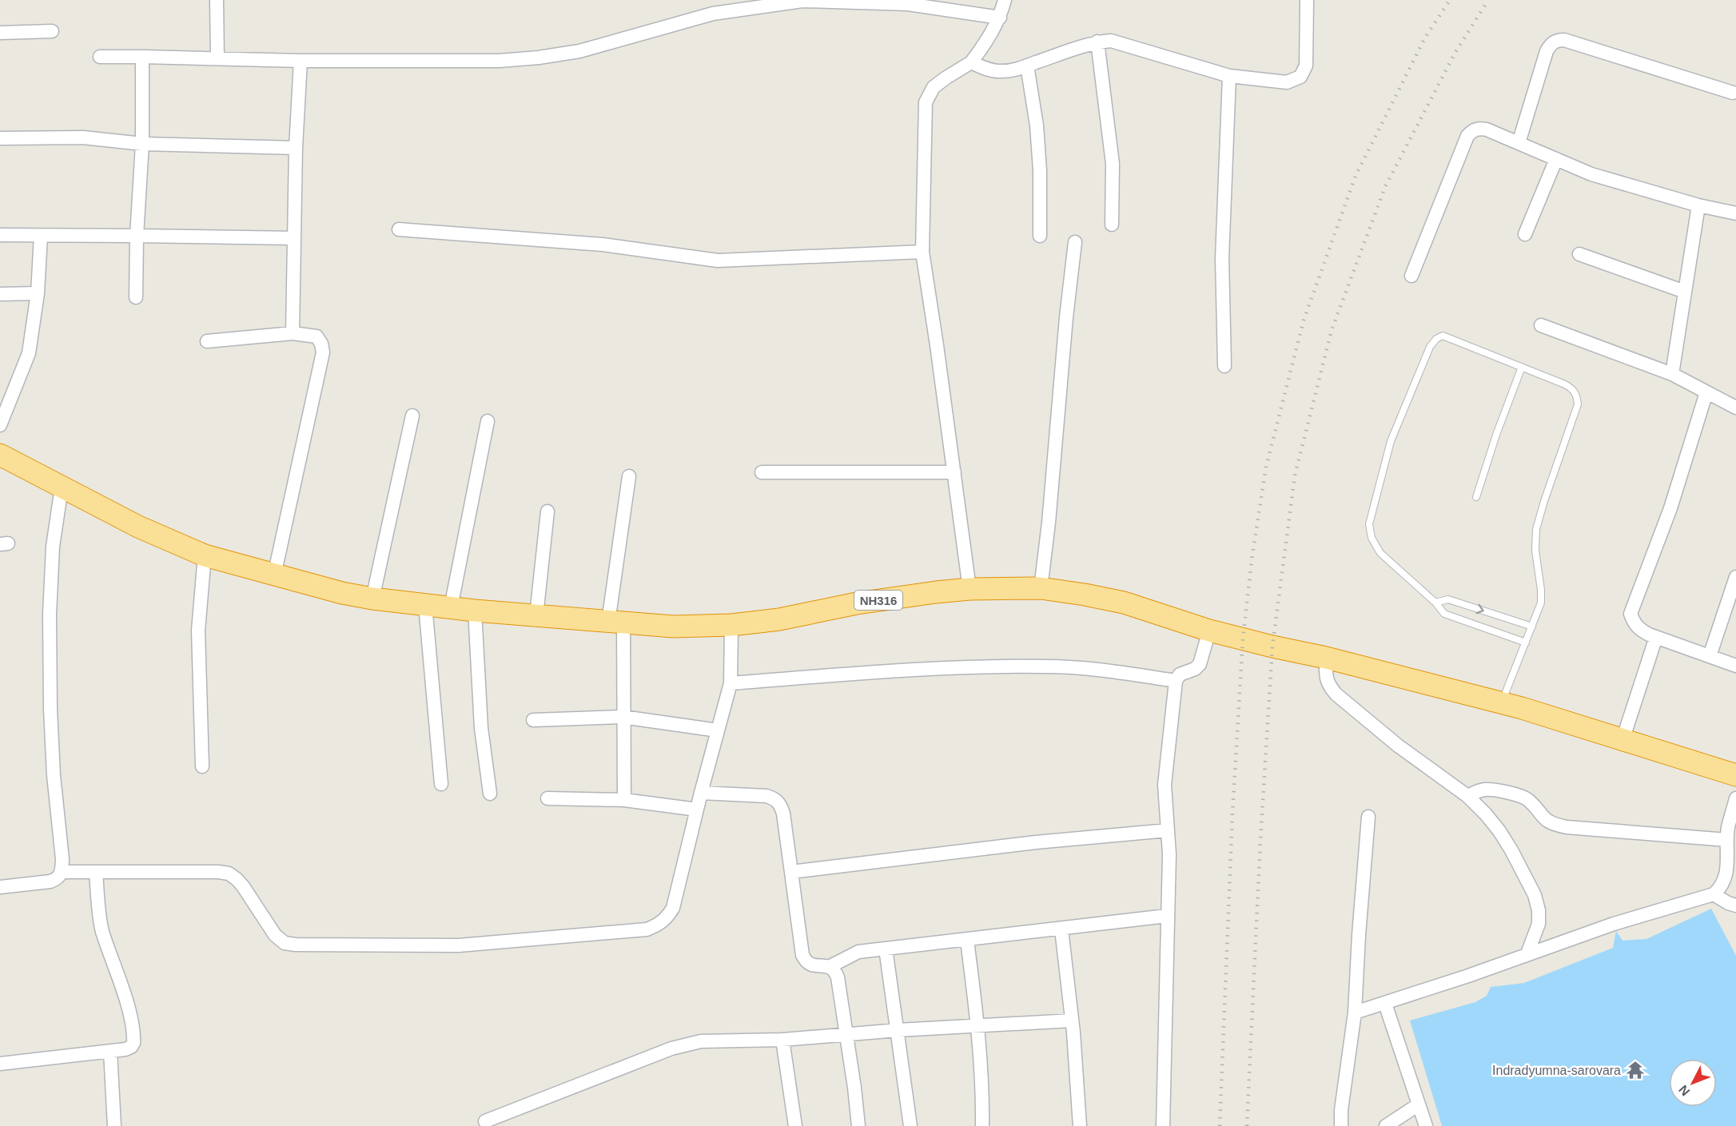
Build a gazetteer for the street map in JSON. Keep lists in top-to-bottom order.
{
  "streets": {
    "highway": ["NH316"]
  },
  "places": {
    "temple": ["Indradyumna-sarovara"]
  },
  "north": "bottom left"
}
